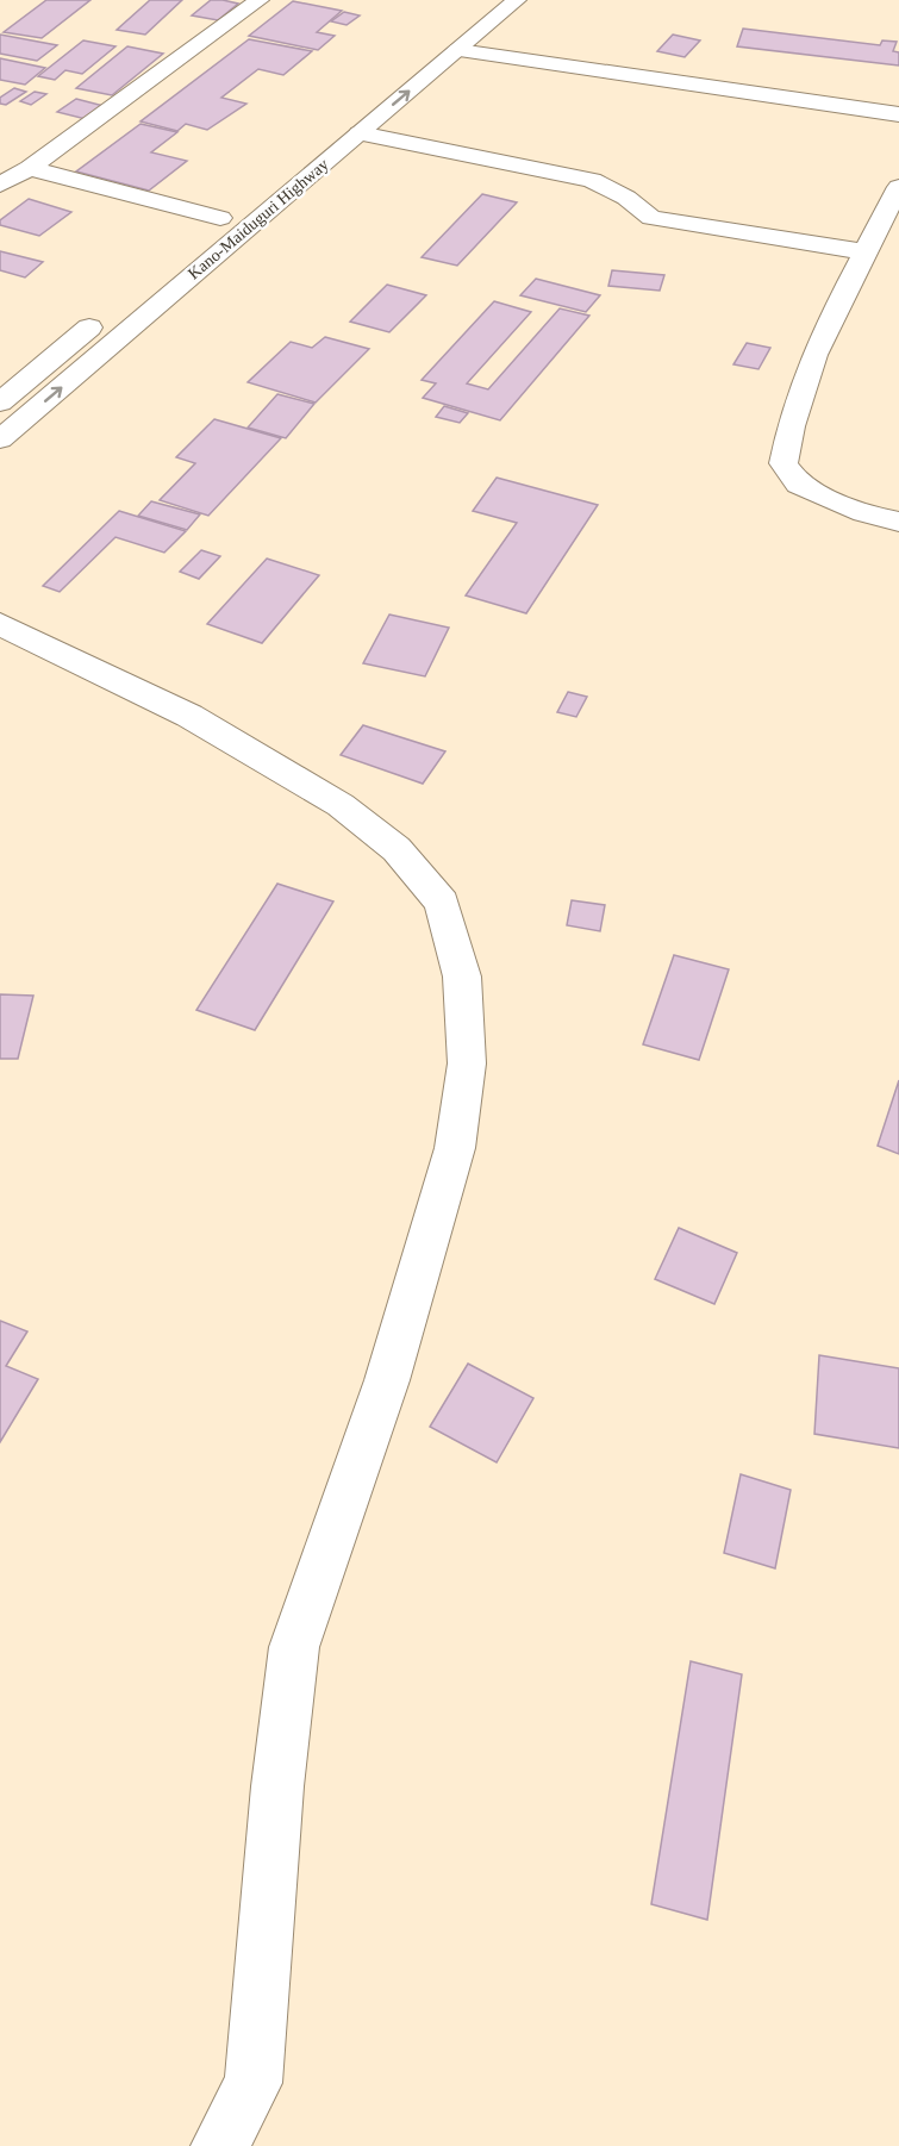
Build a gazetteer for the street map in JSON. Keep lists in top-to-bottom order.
{
  "streets": {
    "main road": ["Kano-Maiduguri Highway"]
  }
}
